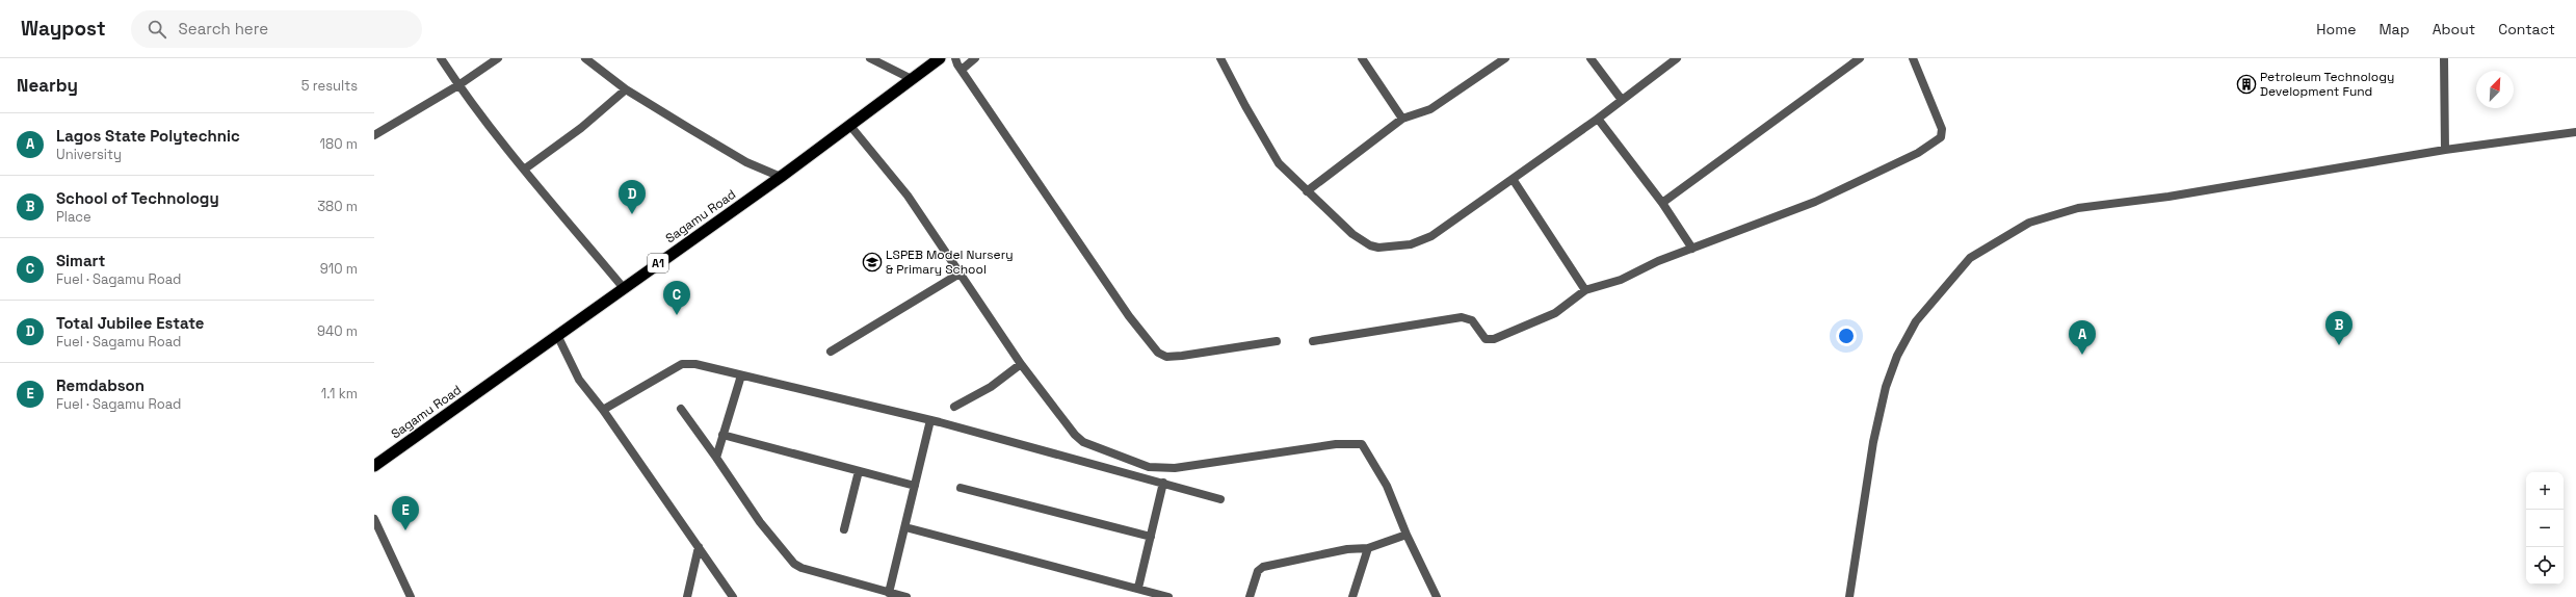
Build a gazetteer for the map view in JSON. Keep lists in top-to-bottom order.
{
  "streets": {
    "highway": ["Sagamu Road", "A1"]
  },
  "places": {
    "building": ["Petroleum Technology Development Fund"],
    "school or university": ["LSPEB Model Nursery & Primary School"]
  },
  "north": "top right",
  "page": {
    "header": "Waypost",
    "search": "Search here",
    "nav": [
      "Home",
      "Map",
      "About",
      "Contact"
    ],
    "heading": ["Nearby", "5 results"],
    "list": [
      {
        "mark": "A",
        "name": "Lagos State Polytechnic",
        "note": "University",
        "value": "180 m"
      },
      {
        "mark": "B",
        "name": "School of Technology",
        "note": "Place",
        "value": "380 m"
      },
      {
        "mark": "C",
        "name": "Simart",
        "note": "Fuel · Sagamu Road",
        "value": "910 m"
      },
      {
        "mark": "D",
        "name": "Total Jubilee Estate",
        "note": "Fuel · Sagamu Road",
        "value": "940 m"
      },
      {
        "mark": "E",
        "name": "Remdabson",
        "note": "Fuel · Sagamu Road",
        "value": "1.1 km"
      }
    ],
    "pins": [
      "D",
      "C",
      "B",
      "A",
      "E"
    ],
    "map_buttons": ["+", "−"]
  }
}
